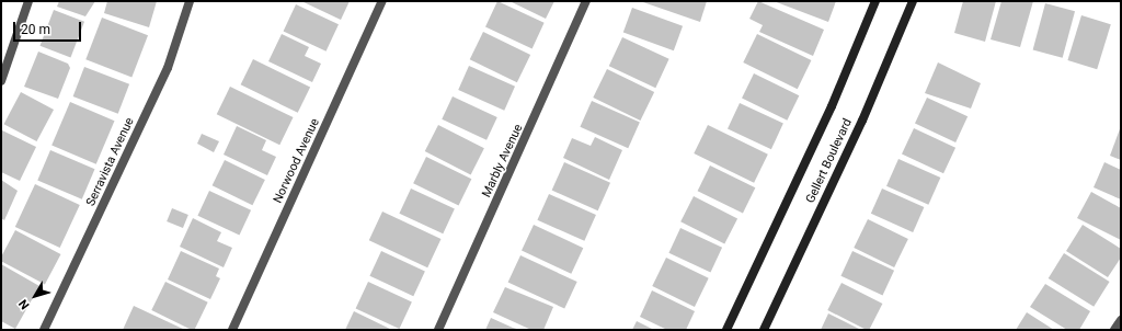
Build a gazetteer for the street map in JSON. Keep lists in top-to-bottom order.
{
  "streets": {
    "main road": ["Gellert Boulevard"],
    "street": ["Norwood Avenue", "Marbly Avenue", "Serravista Avenue"]
  },
  "scale_bar": "20 m",
  "north": "bottom left"
}
